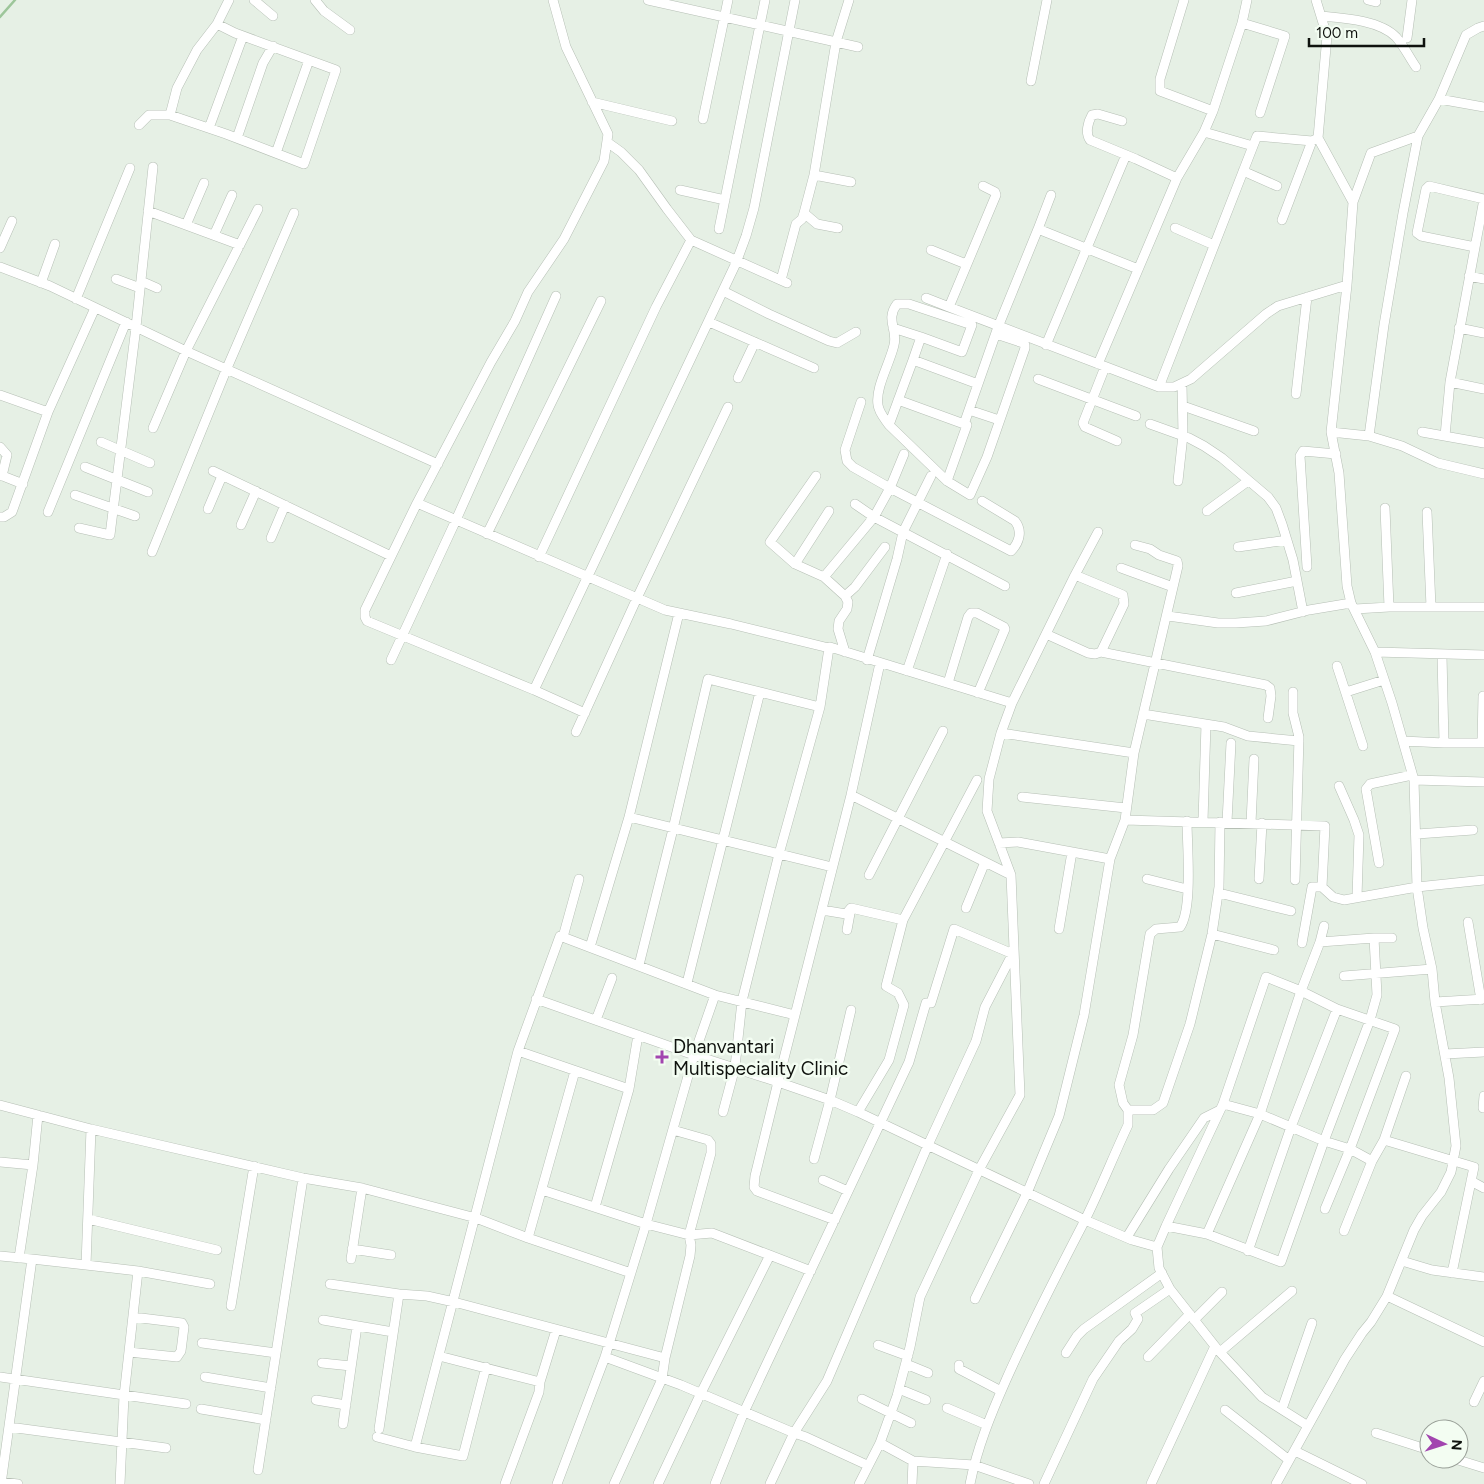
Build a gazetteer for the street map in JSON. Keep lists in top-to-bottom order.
{
  "places": {
    "health": ["Dhanvantari Multispeciality Clinic"]
  },
  "scale_bar": "100 m",
  "north": "right"
}
